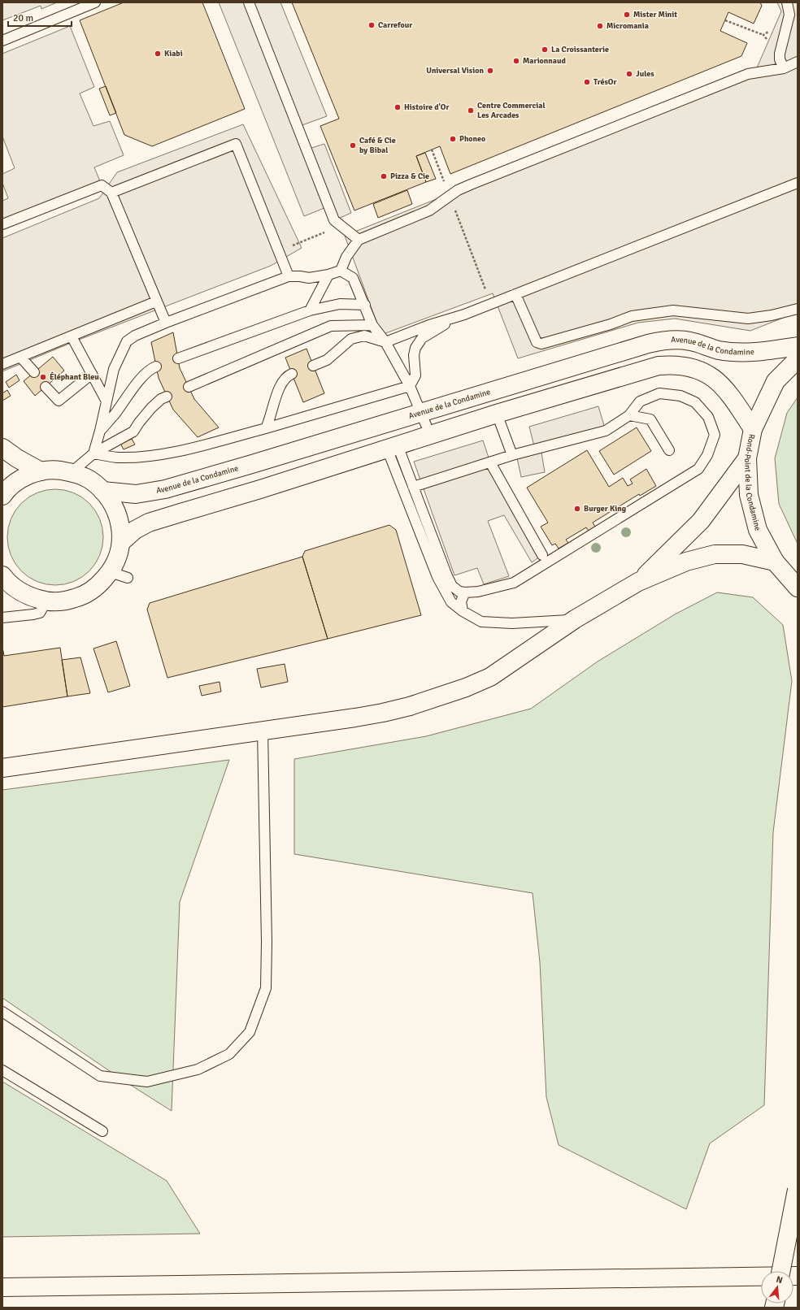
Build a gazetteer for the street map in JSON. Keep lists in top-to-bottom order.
{
  "streets": {
    "main road": ["Avenue de la Condamine", "Rond-Point de la Condamine"]
  },
  "places": [
    "Mister Minit",
    "Carrefour",
    "Micromania",
    "La Croissanterie",
    "Kiabi",
    "Marionnaud",
    "Universal Vision",
    "Jules",
    "TrésOr",
    "Histoire d'Or",
    "Centre Commercial Les Arcades",
    "Phoneo",
    "Café & Cie by Bibal",
    "Pizza & Cie",
    "Éléphant Bleu",
    "Burger King"
  ],
  "scale_bar": "20 m",
  "north": "top"
}
